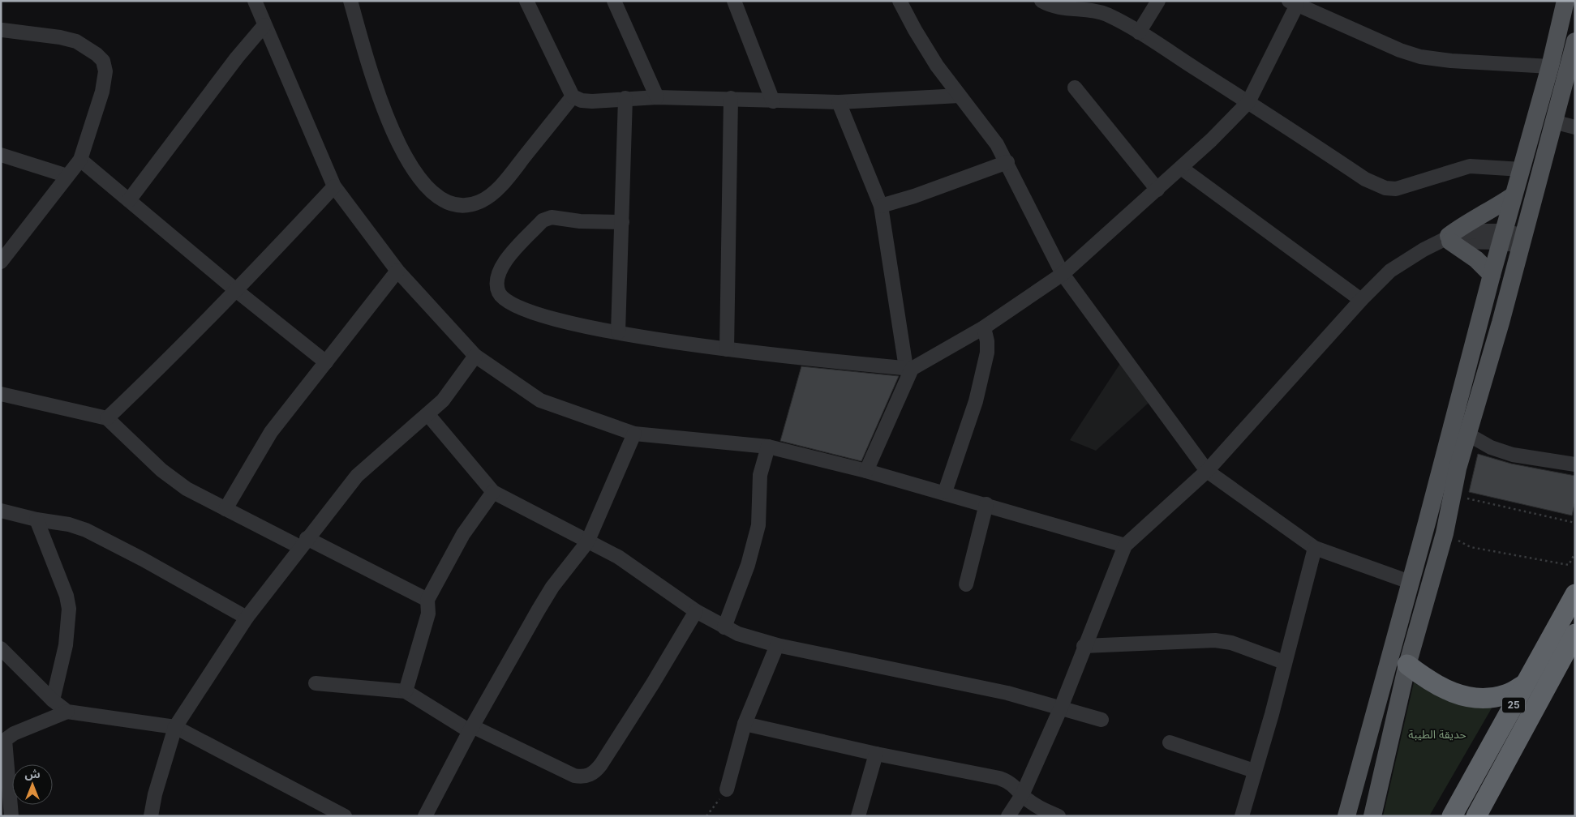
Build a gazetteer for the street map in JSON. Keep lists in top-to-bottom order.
{
  "streets": {
    "highway": ["25"]
  },
  "parks": ["حديقة الطيبة"],
  "north": "top"
}
